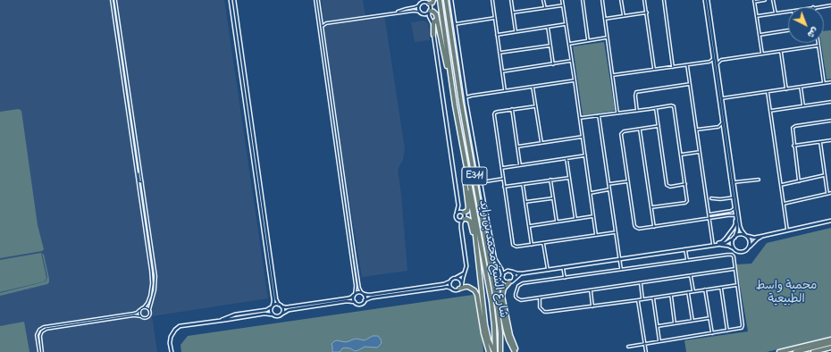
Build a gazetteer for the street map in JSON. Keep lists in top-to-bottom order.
{
  "streets": {
    "highway": ["E311", "شارع الشيخ محمد بن زايد"]
  },
  "parks": ["محمية واسط الطبيعية"],
  "north": "bottom right"
}
